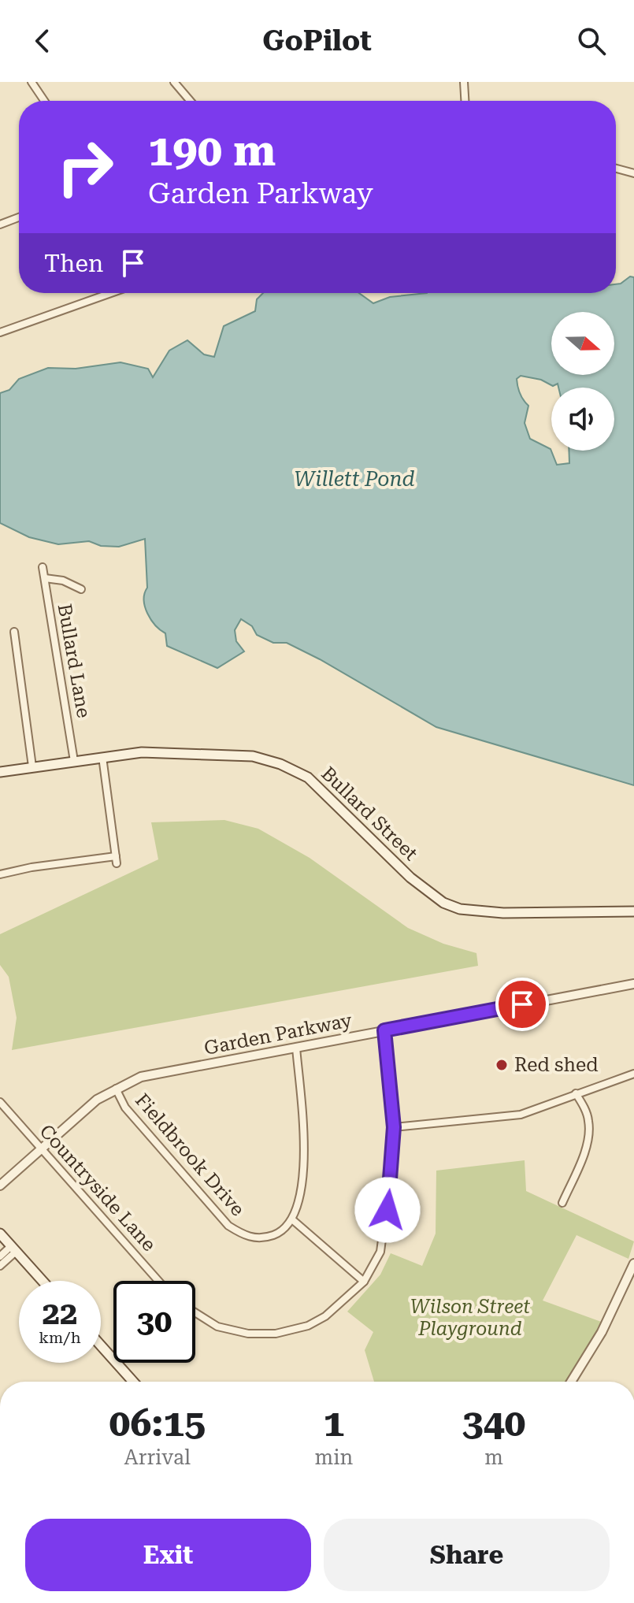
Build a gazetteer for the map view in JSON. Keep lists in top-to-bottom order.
{
  "streets": {
    "main road": ["Bullard Street"],
    "street": [
      "Bullard Lane",
      "Garden Parkway",
      "Fieldbrook Drive",
      "Countryside Lane"
    ]
  },
  "crossings": [
    ["Bullard Lane", "Bullard Street"],
    ["Garden Parkway", "Fieldbrook Drive"],
    ["Garden Parkway", "Countryside Lane"]
  ],
  "water": ["Willett Pond"],
  "parks": ["Wilson Street Playground"],
  "places": ["Red shed"],
  "north": "right",
  "page": {
    "header": "GoPilot",
    "turn": ["190 m", "Garden Parkway"],
    "then": "Then",
    "speed": "22 km/h",
    "limit": "30",
    "eta": [
      "06:15",
      "Arrival",
      "1",
      "min",
      "340",
      "m"
    ],
    "buttons": ["Exit", "Share"]
  }
}
